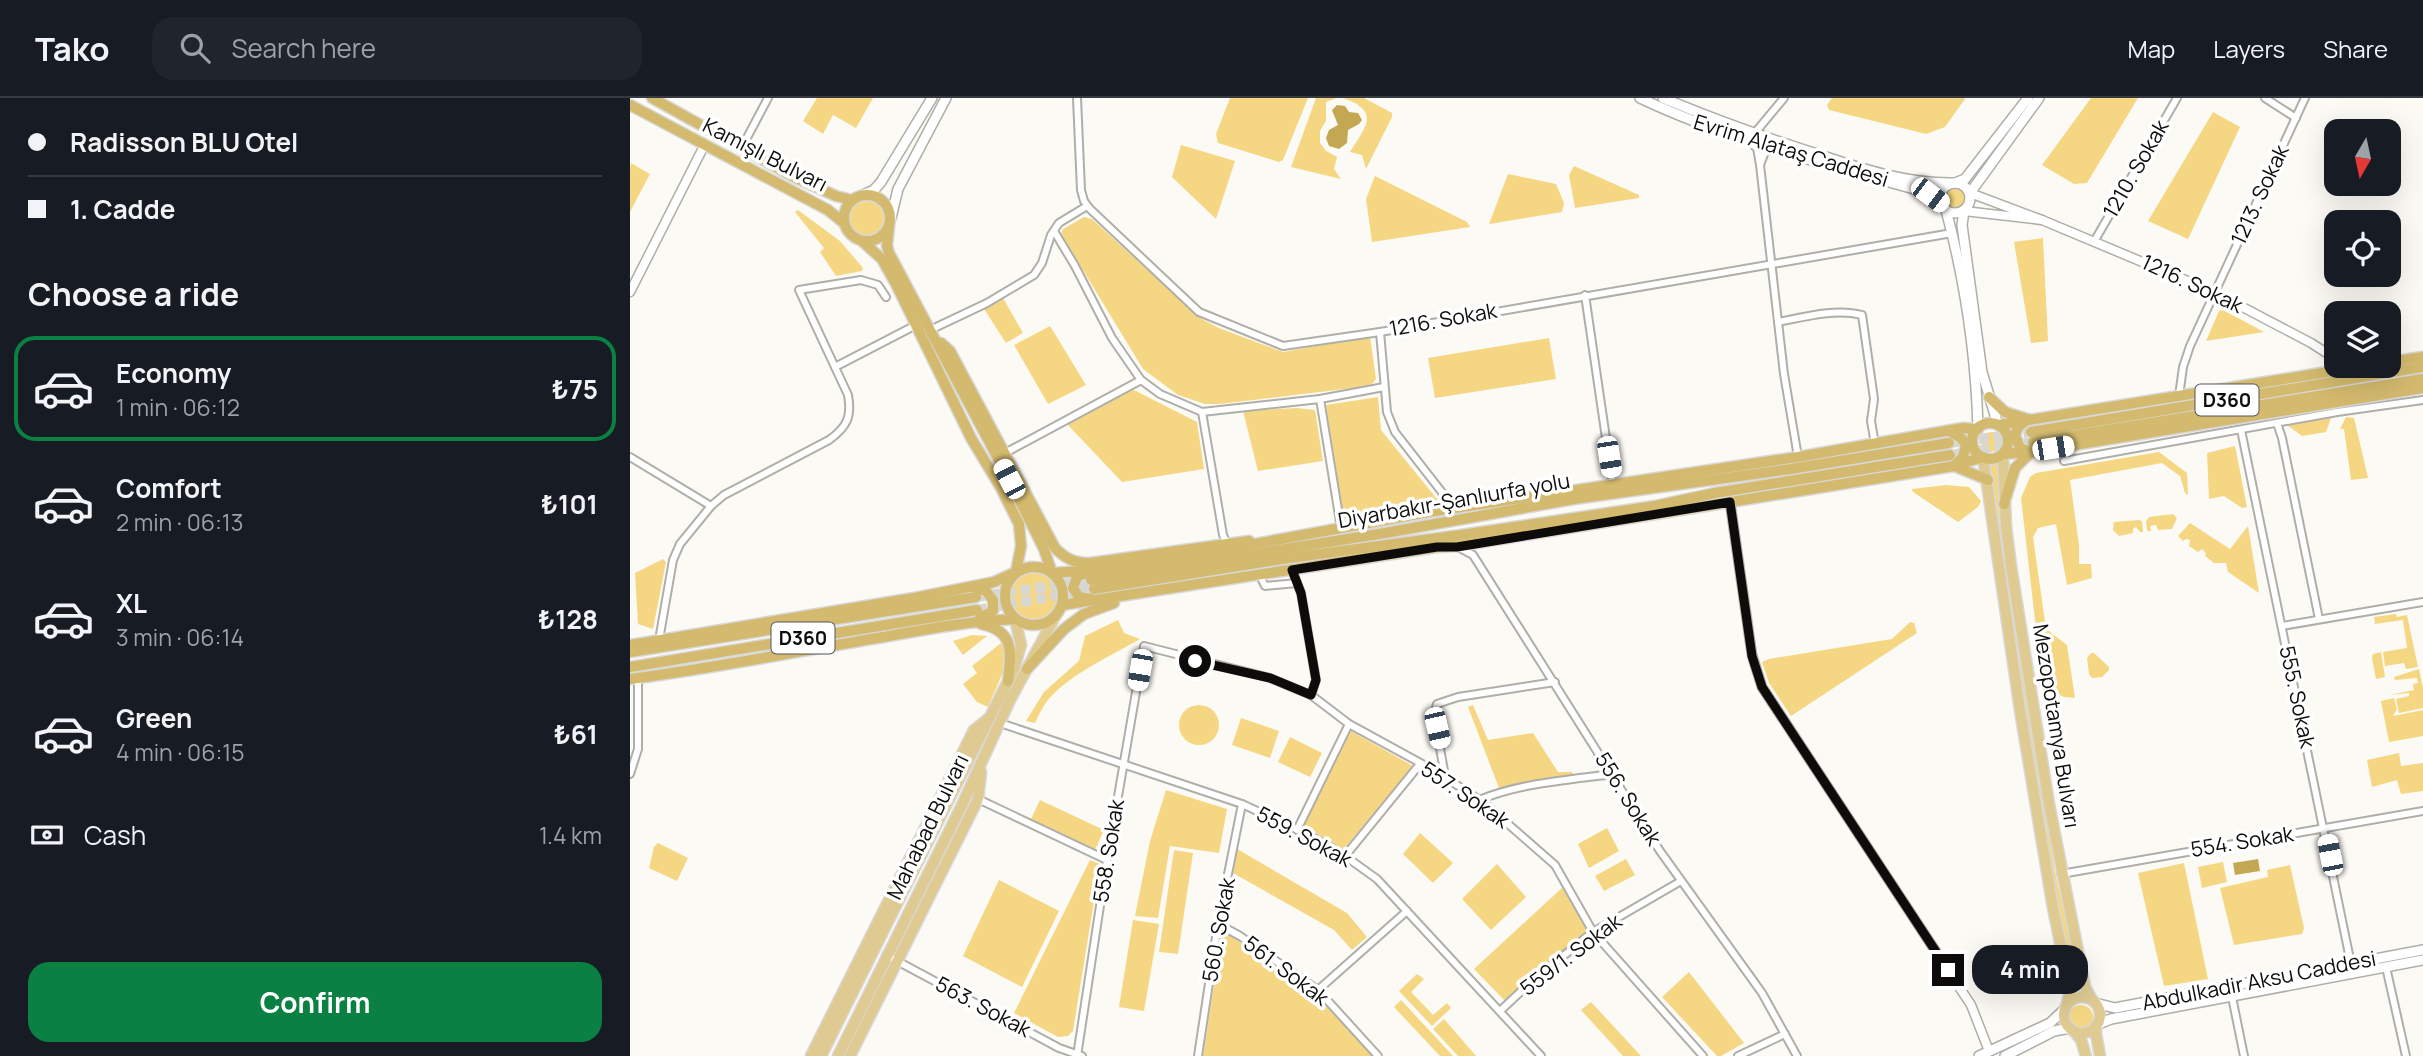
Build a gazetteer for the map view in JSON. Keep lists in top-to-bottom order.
{
  "streets": {
    "highway": ["Kamışlı Bulvarı", "D360", "Diyarbakır-Şanlıurfa yolu"],
    "main road": [
      "Evrim Alataş Caddesi",
      "Mezopotamya Bulvarı",
      "Mahabad Bulvarı",
      "Abdulkadir Aksu Caddesi"
    ],
    "street": [
      "1210. Sokak",
      "1213. Sokak",
      "1216. Sokak",
      "555. Sokak",
      "557. Sokak",
      "556. Sokak",
      "559. Sokak",
      "554. Sokak",
      "558. Sokak",
      "560. Sokak",
      "559/1. Sokak",
      "561. Sokak",
      "563. Sokak"
    ]
  },
  "crossings": [
    ["1210. Sokak", "1216. Sokak"],
    ["1213. Sokak", "1216. Sokak"],
    ["555. Sokak", "554. Sokak"],
    ["555. Sokak", "Abdulkadir Aksu Caddesi"],
    ["Mezopotamya Bulvarı", "554. Sokak"],
    ["Mezopotamya Bulvarı", "Abdulkadir Aksu Caddesi"],
    ["557. Sokak", "558. Sokak"],
    ["557. Sokak", "559/1. Sokak"],
    ["556. Sokak", "559/1. Sokak"],
    ["Mahabad Bulvarı", "559. Sokak"],
    ["Mahabad Bulvarı", "563. Sokak"],
    ["559. Sokak", "558. Sokak"],
    ["559. Sokak", "560. Sokak"],
    ["559. Sokak", "559/1. Sokak"],
    ["558. Sokak", "563. Sokak"],
    ["560. Sokak", "561. Sokak"]
  ],
  "north": "bottom",
  "page": {
    "header": "Tako",
    "search": "Search here",
    "nav": ["Map", "Layers", "Share"],
    "banner": ["Radisson BLU Otel", "1. Cadde"],
    "heading": "Choose a ride",
    "list": [
      {
        "name": "Economy",
        "note": "1 min · 06:12",
        "value": "₺75"
      },
      {
        "name": "Comfort",
        "note": "2 min · 06:13",
        "value": "₺101"
      },
      {
        "name": "XL",
        "note": "3 min · 06:14",
        "value": "₺128"
      },
      {
        "name": "Green",
        "note": "4 min · 06:15",
        "value": "₺61"
      }
    ],
    "pay": ["Cash", "1.4 km"],
    "bubble": "4 min",
    "buttons": "Confirm"
  }
}
